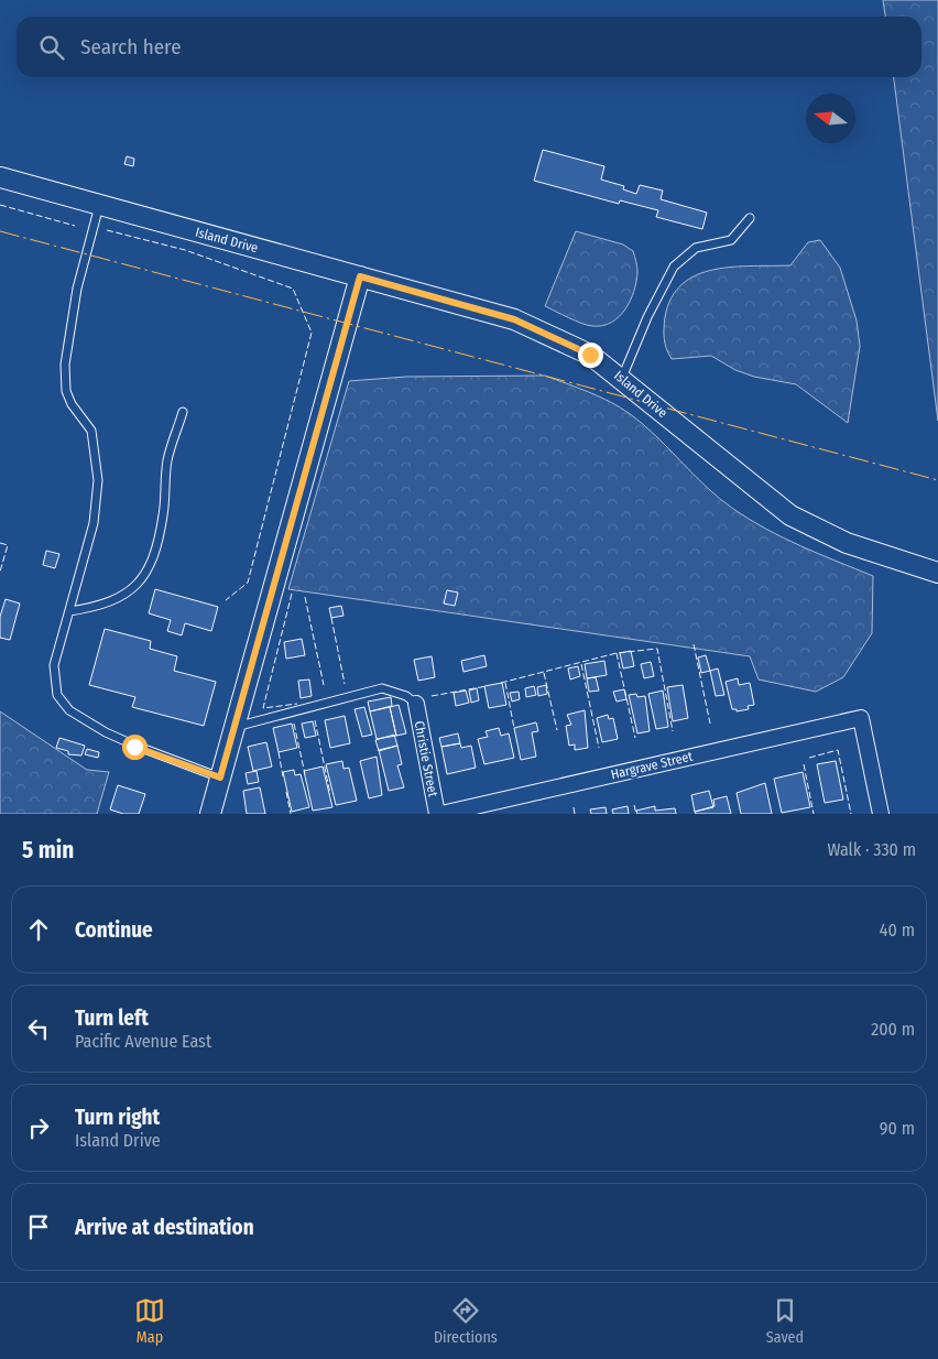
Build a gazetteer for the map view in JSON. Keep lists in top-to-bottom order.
{
  "streets": {
    "street": ["Island Drive", "Christie Street", "Hargrave Street"]
  },
  "north": "left",
  "page": {
    "search": "Search here",
    "heading": ["5 min", "Walk · 330 m"],
    "list": [
      ["Continue", "40 m"],
      ["Turn left", "Pacific Avenue East", "200 m"],
      ["Turn right", "Island Drive", "90 m"],
      "Arrive at destination"
    ],
    "nav": ["Map", "Directions", "Saved"]
  }
}
